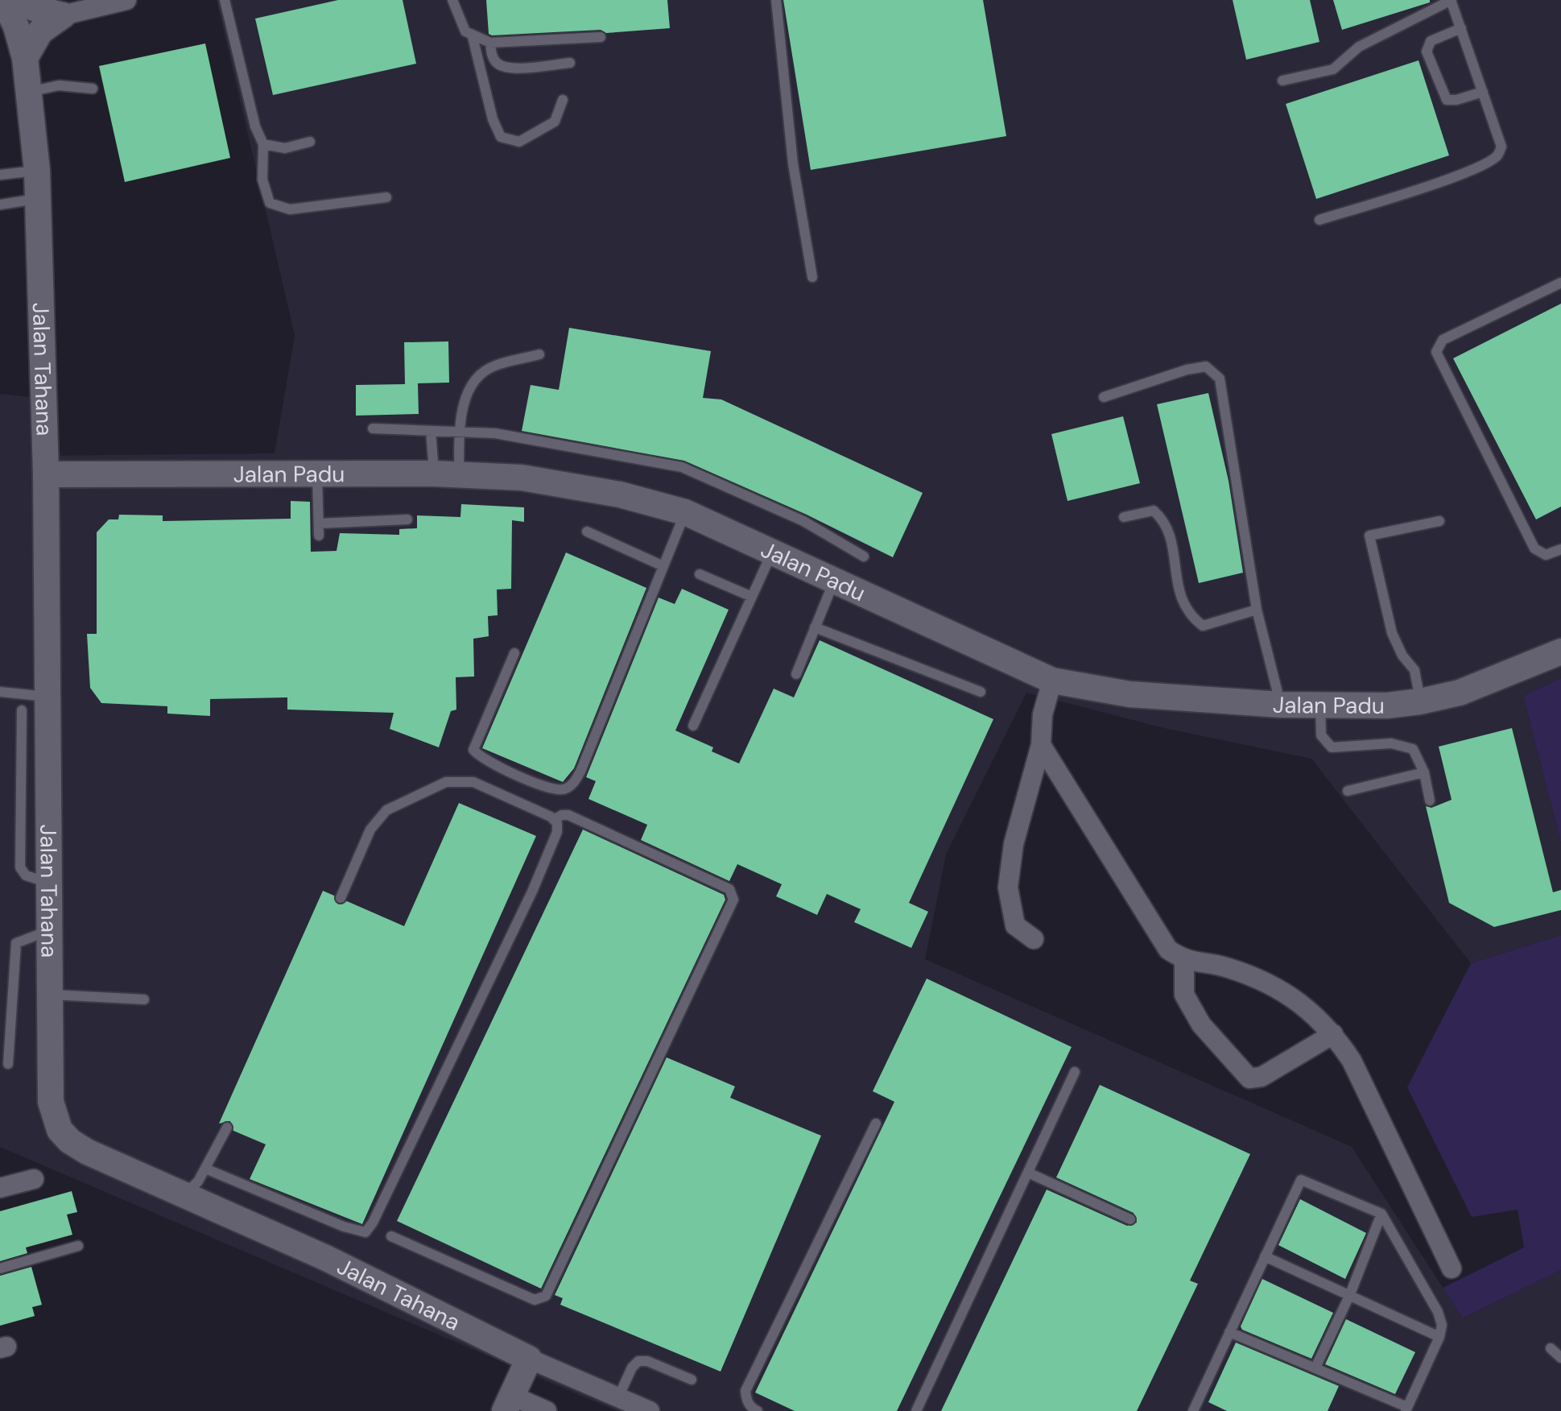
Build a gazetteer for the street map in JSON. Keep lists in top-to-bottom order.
{
  "streets": {
    "street": ["Jalan Tahana", "Jalan Padu"]
  },
  "crossings": [
    ["Jalan Tahana", "Jalan Padu"]
  ]
}
